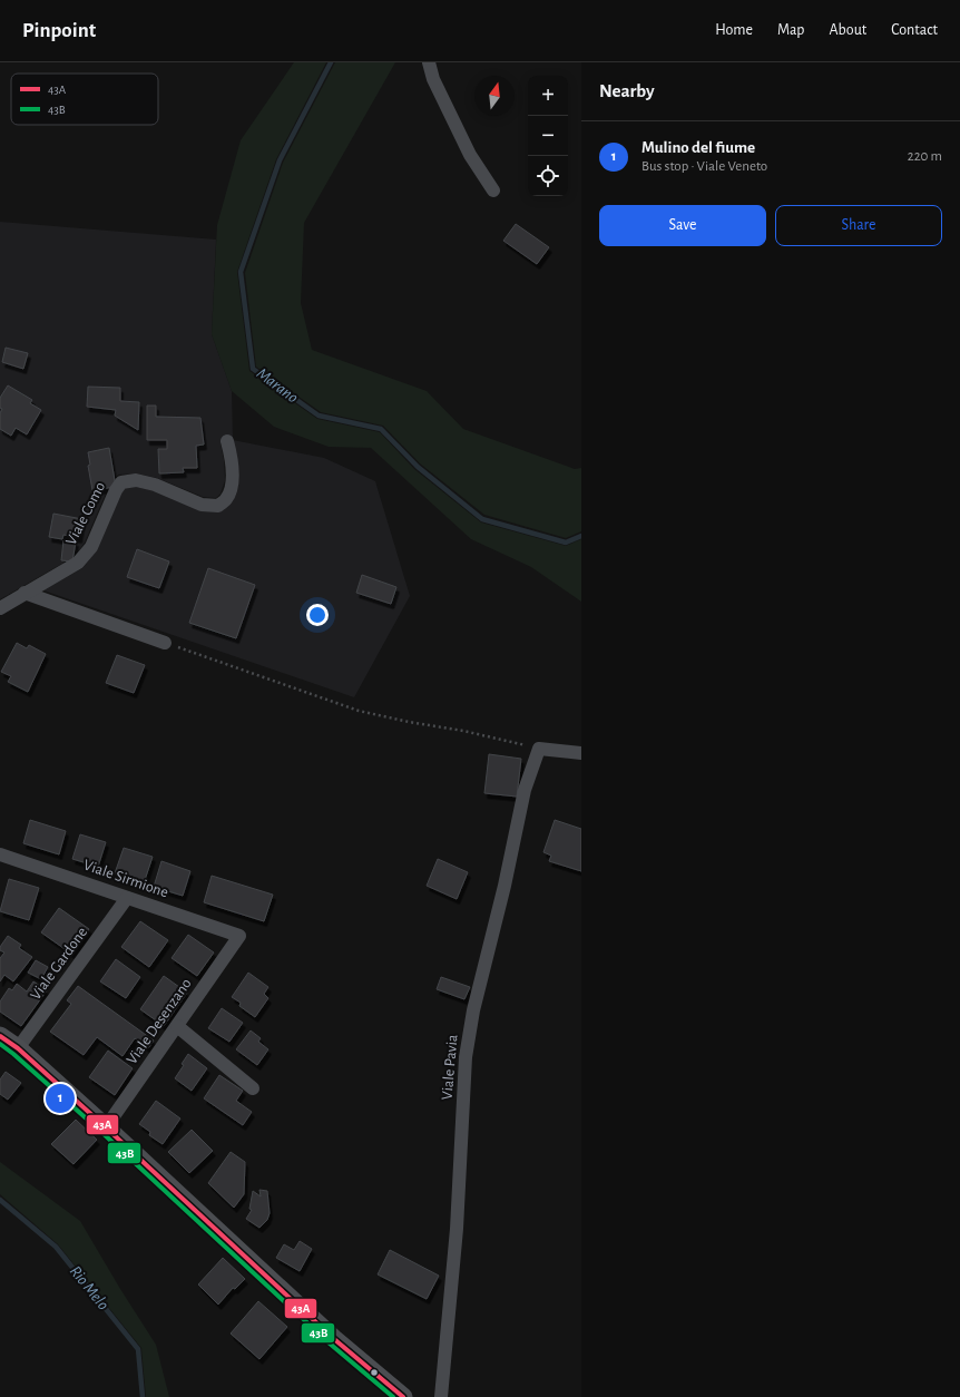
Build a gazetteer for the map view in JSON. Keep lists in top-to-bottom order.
{
  "streets": {
    "street": [
      "Viale Como",
      "Viale Sirmione",
      "Viale Gardone",
      "Viale Desenzano",
      "Viale Pavia"
    ]
  },
  "crossings": [
    ["Viale Sirmione", "Viale Gardone"],
    ["Viale Sirmione", "Viale Desenzano"]
  ],
  "water": ["Marano", "Rio Melo"],
  "lines": ["transit line 43A", "transit line 43B"],
  "legend": ["43A", "43B"],
  "north": "top",
  "page": {
    "header": "Pinpoint",
    "nav": [
      "Home",
      "Map",
      "About",
      "Contact"
    ],
    "heading": "Nearby",
    "map_buttons": ["+", "−"],
    "list": [
      {
        "mark": "1",
        "name": "Mulino del fiume",
        "note": "Bus stop · Viale Veneto",
        "value": "220 m"
      }
    ],
    "buttons": ["Save", "Share"],
    "pins": "1"
  }
}
